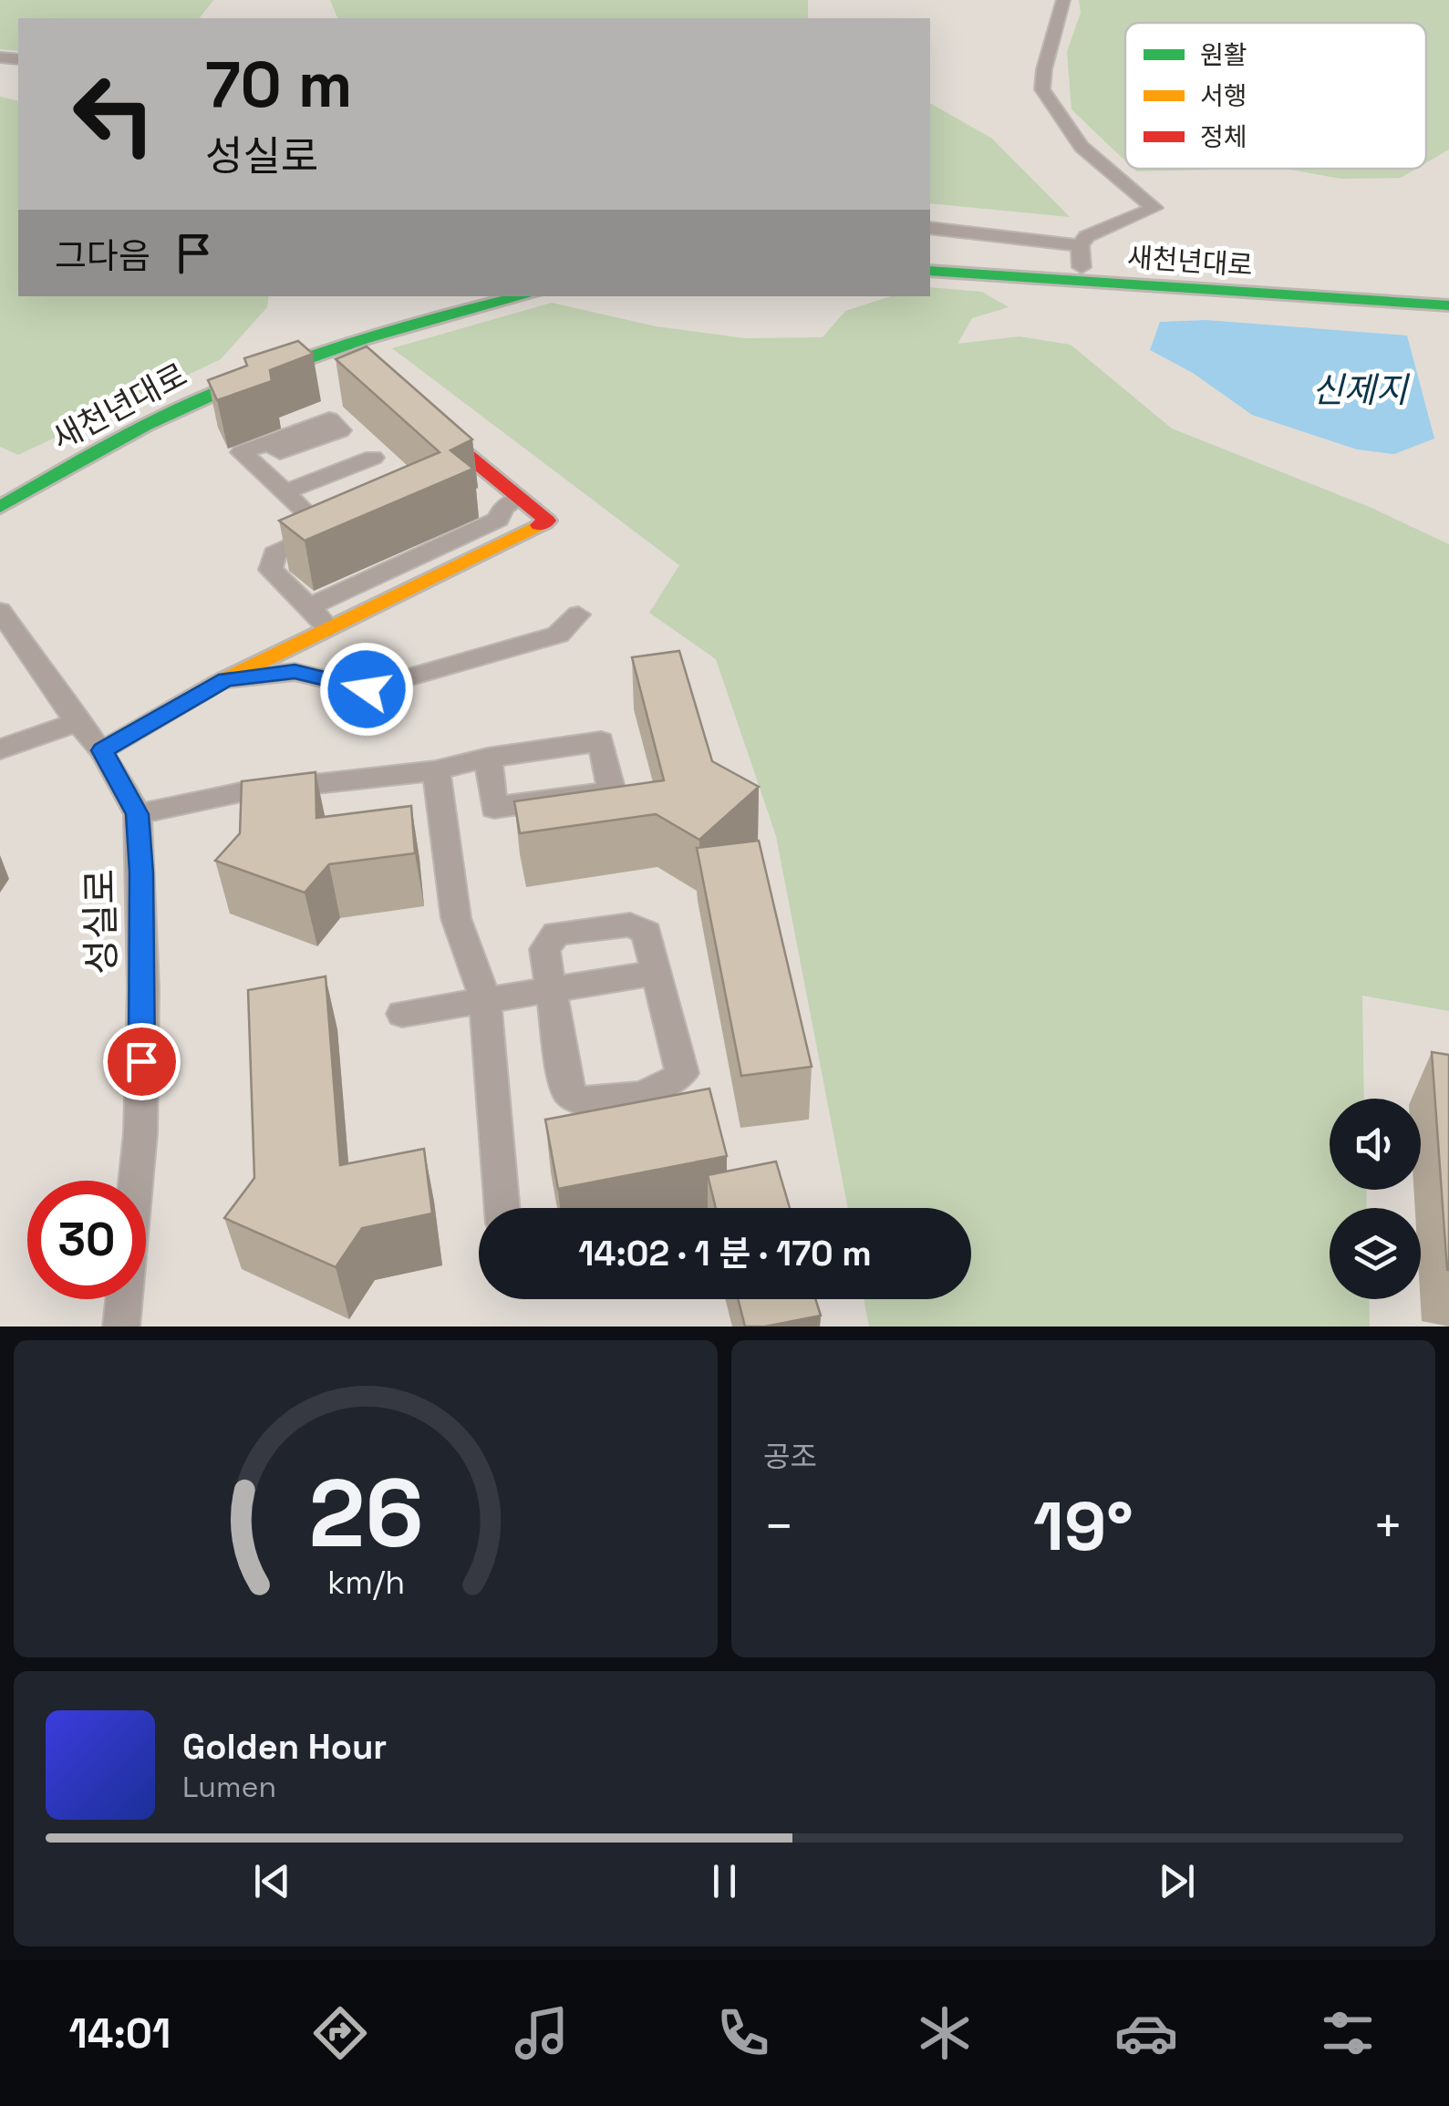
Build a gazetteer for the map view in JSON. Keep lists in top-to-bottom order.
{
  "streets": {
    "main road": ["새천년대로"],
    "street": ["성실로"]
  },
  "water": ["신제지"],
  "legend": ["원활", "서행", "정체"],
  "page": {
    "turn": ["70 m", "성실로"],
    "then": "그다음",
    "limit": "30",
    "trip": "14:02 · 1 분 · 170 m",
    "tile": "공조",
    "heat": ["−", "19°", "+"],
    "song": ["Golden Hour", "Lumen"],
    "tabs": "14:01",
    "gauge": ["26", "km/h"]
  }
}
